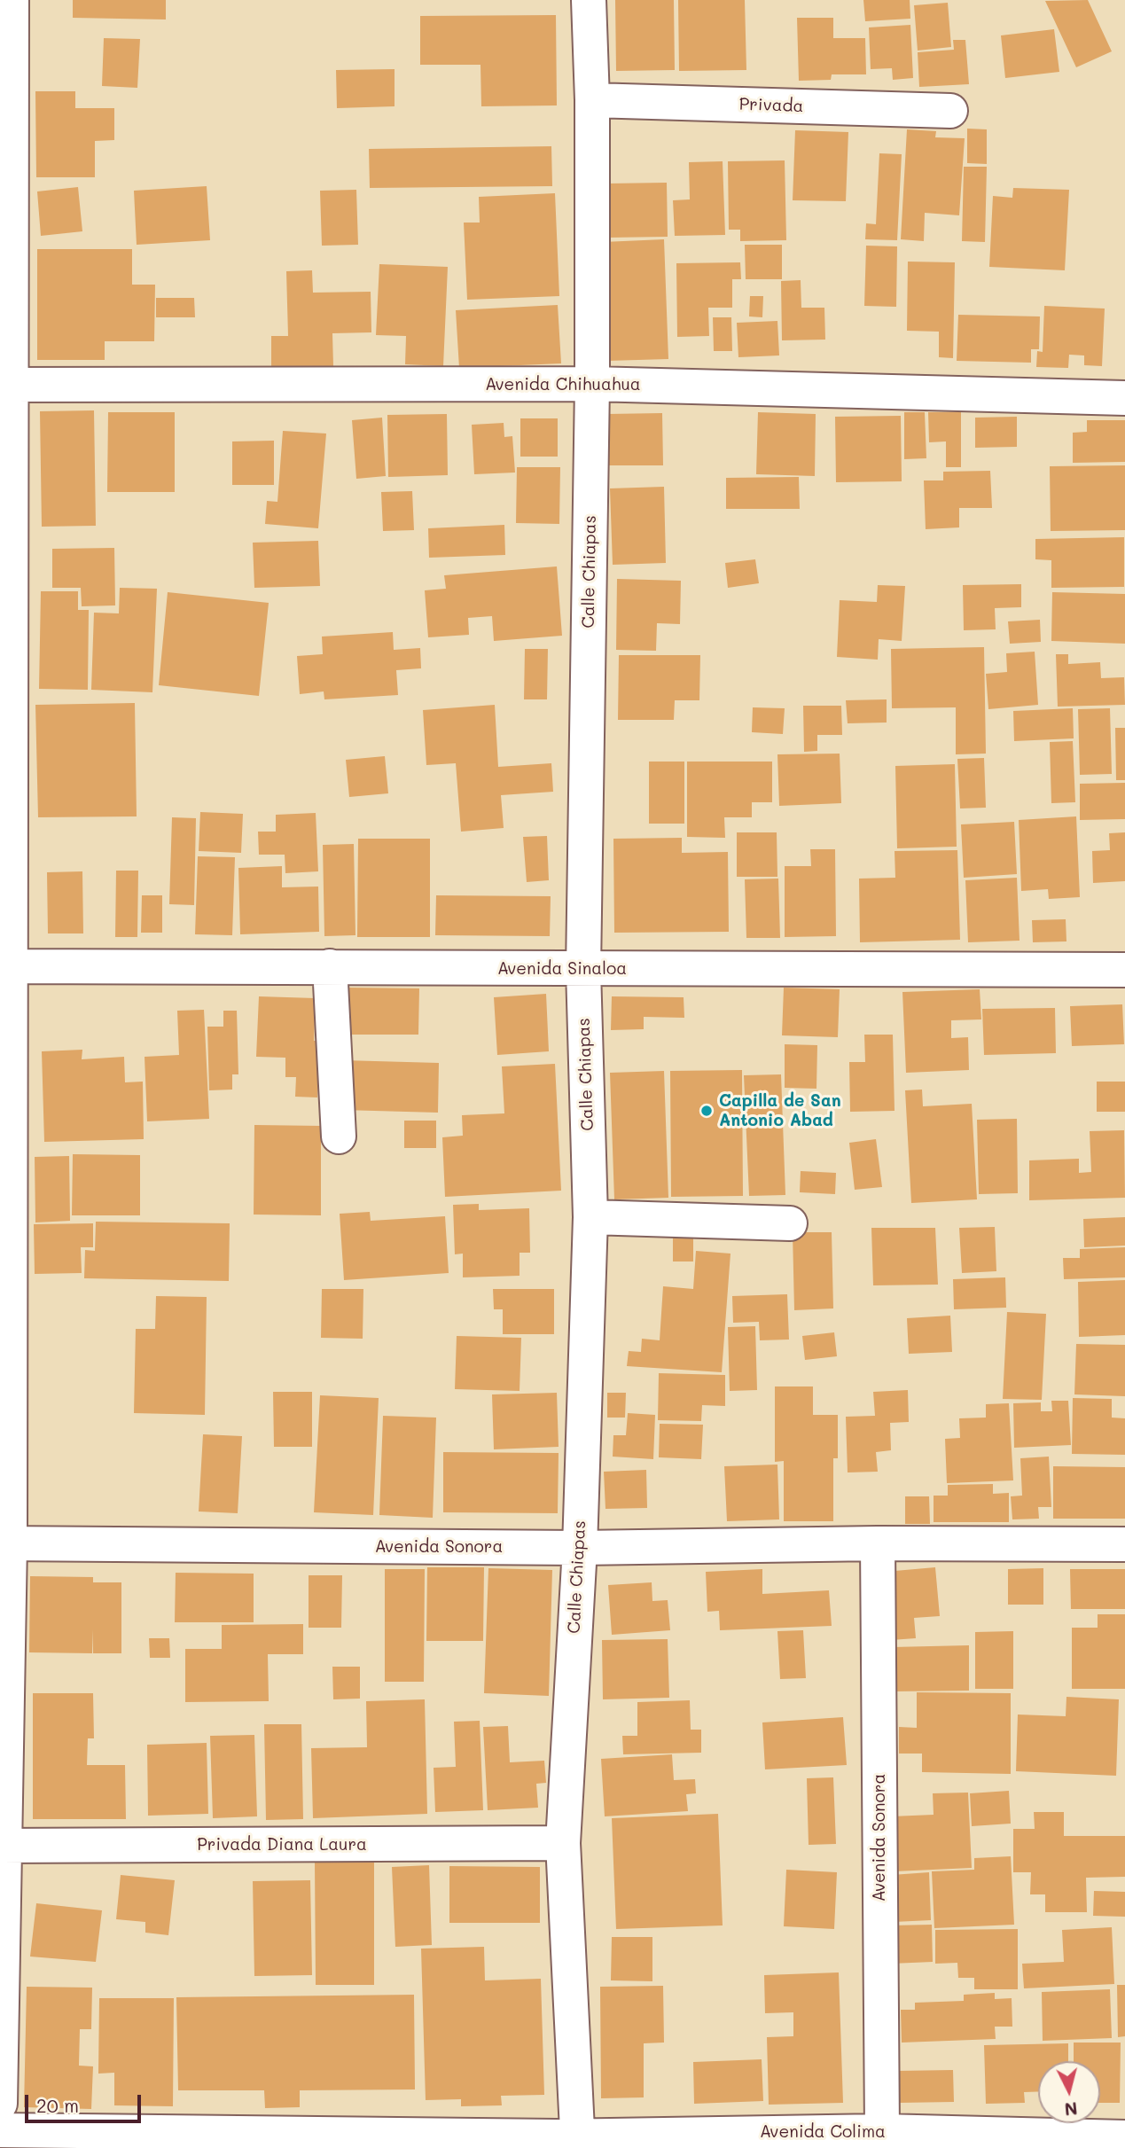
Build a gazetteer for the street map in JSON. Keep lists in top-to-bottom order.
{
  "streets": {
    "street": [
      "Privada",
      "Avenida Chihuahua",
      "Calle Chiapas",
      "Avenida Sinaloa",
      "Avenida Sonora",
      "Privada Diana Laura",
      "Avenida Colima"
    ]
  },
  "crossings": [
    ["Privada", "Calle Chiapas"],
    ["Avenida Chihuahua", "Calle Chiapas"],
    ["Calle Chiapas", "Avenida Sinaloa"],
    ["Calle Chiapas", "Avenida Sonora"],
    ["Calle Chiapas", "Privada Diana Laura"],
    ["Calle Chiapas", "Avenida Colima"],
    ["Avenida Sonora", "Avenida Colima"]
  ],
  "places": ["Capilla de San Antonio Abad"],
  "scale_bar": "20 m",
  "north": "bottom"
}
